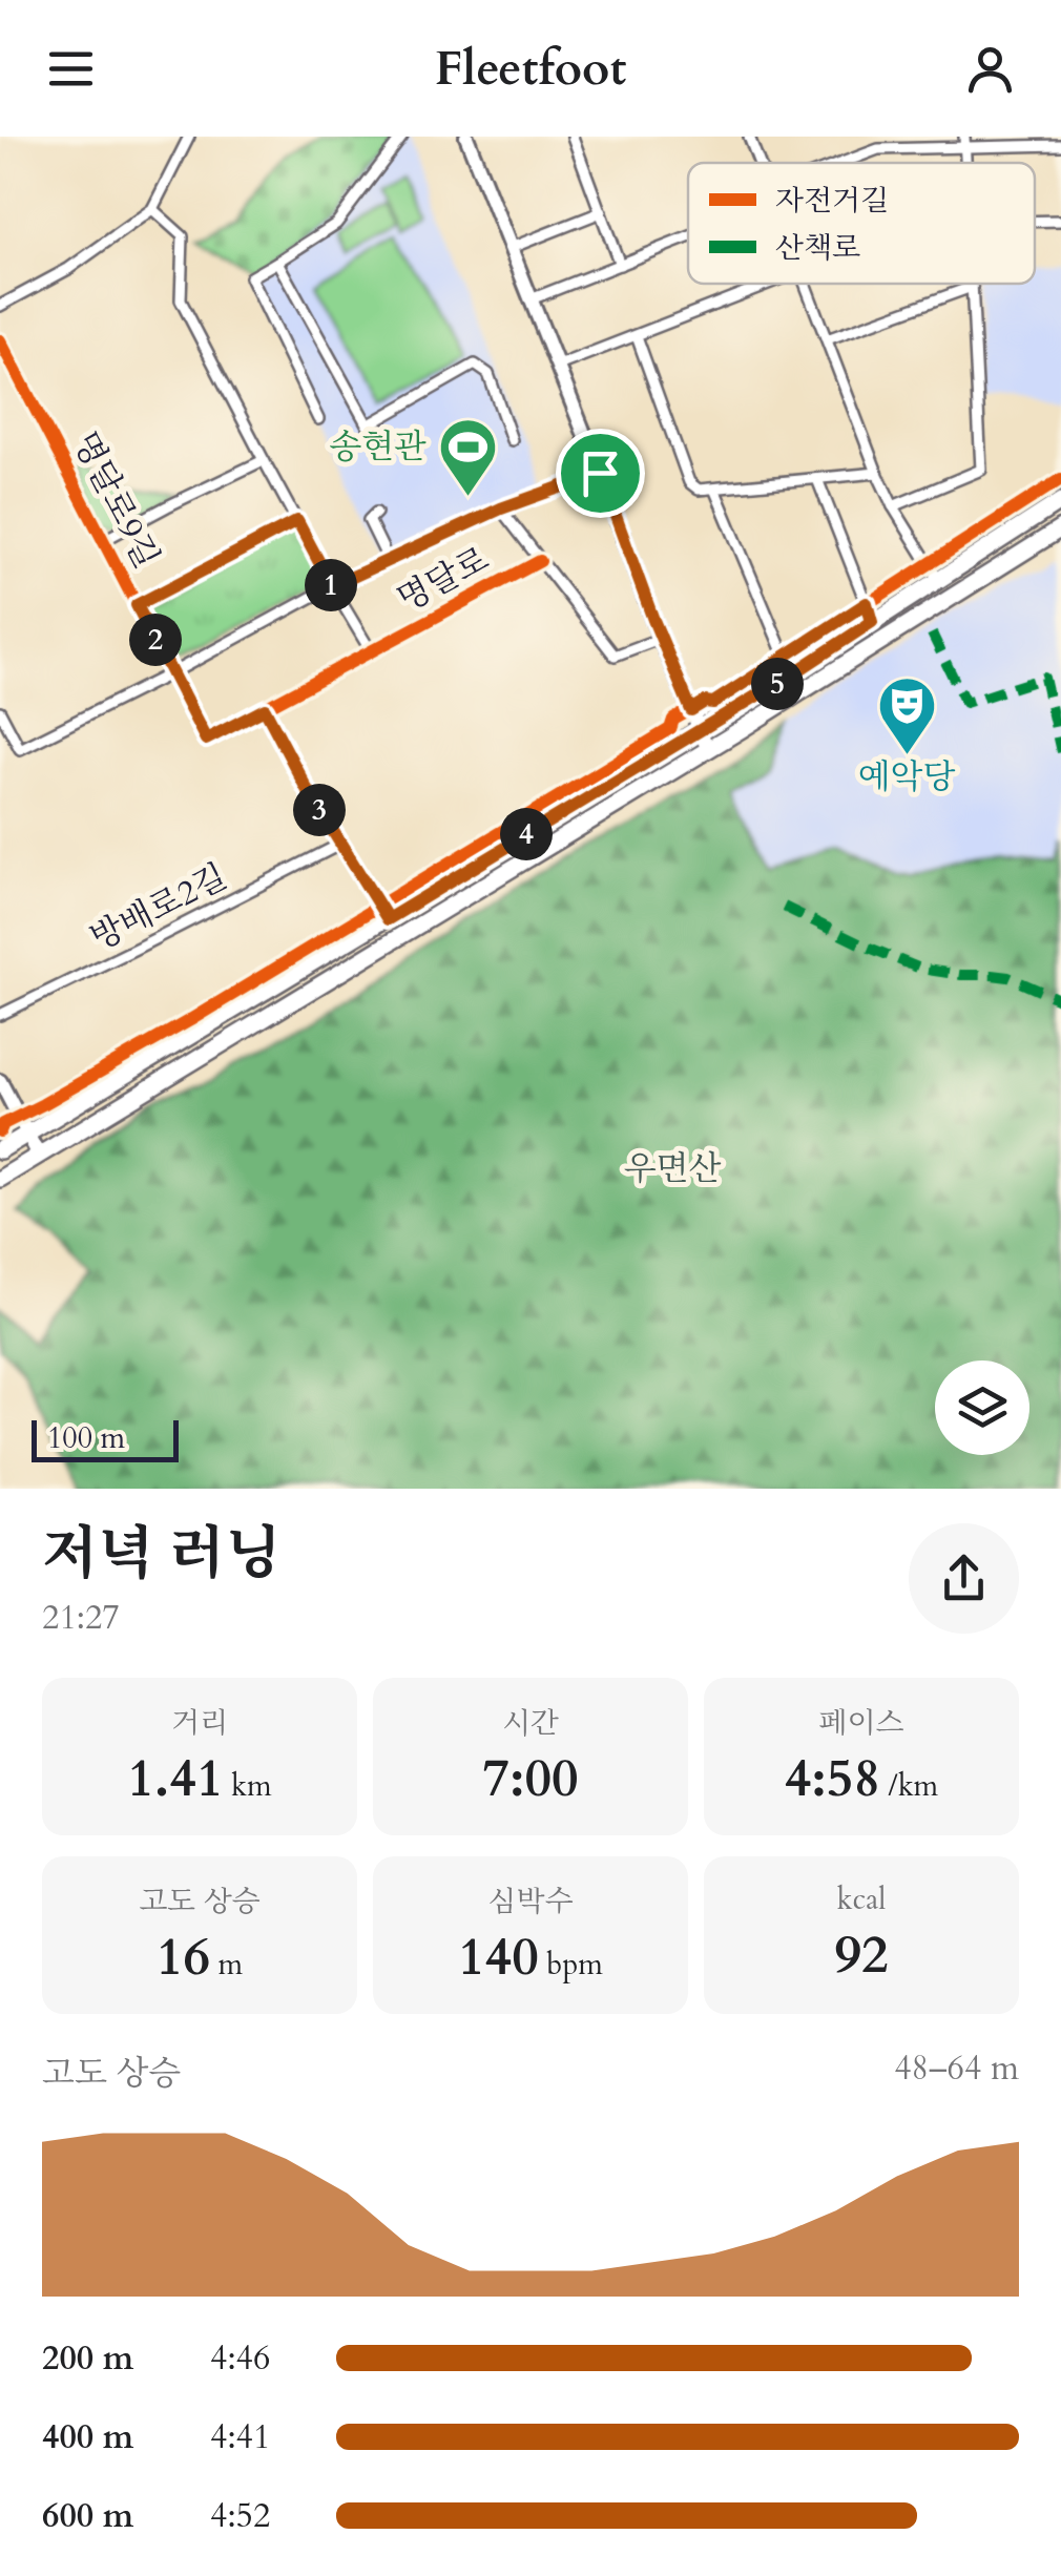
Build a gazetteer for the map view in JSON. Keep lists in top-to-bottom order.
{
  "streets": {
    "street": ["명달로9길", "명달로", "방배로2길"]
  },
  "crossings": [
    ["명달로9길", "명달로"]
  ],
  "parks": ["우면산"],
  "places": {
    "sports": ["송현관"],
    "theatre": ["예악당"]
  },
  "legend": ["자전거길", "산책로"],
  "scale_bar": "100 m",
  "page": {
    "header": "Fleetfoot",
    "pins": [
      "1",
      "2",
      "5",
      "3",
      "4"
    ],
    "scale": "100 m",
    "heading": ["저녁 러닝", "21:27"],
    "stats": [
      ["거리", "1.41 km"],
      ["시간", "7:00"],
      ["페이스", "4:58 /km"],
      ["고도 상승", "16 m"],
      ["심박수", "140 bpm"],
      ["kcal", "92"]
    ],
    "chart": ["고도 상승", "48–64 m"],
    "list": [
      {
        "name": "200 m",
        "note": "4:46"
      },
      {
        "name": "400 m",
        "note": "4:41"
      },
      {
        "name": "600 m",
        "note": "4:52"
      }
    ]
  }
}
